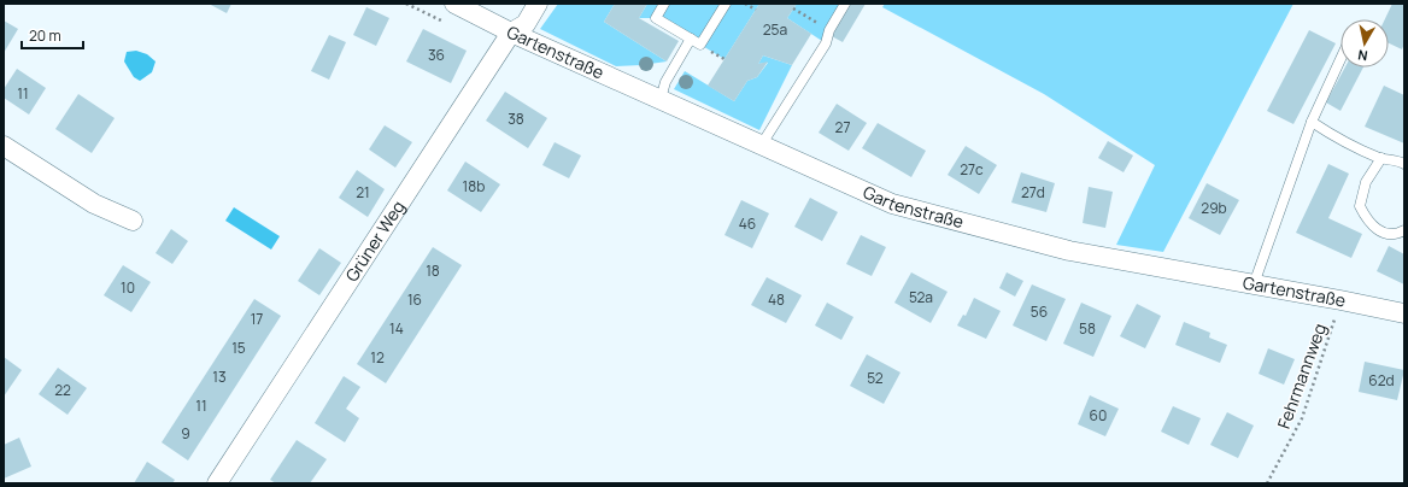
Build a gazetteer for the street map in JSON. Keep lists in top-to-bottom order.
{
  "streets": {
    "street": ["Gartenstraße", "Grüner Weg"],
    "path": ["Fehrmannweg"]
  },
  "crossings": [
    ["Gartenstraße", "Grüner Weg"],
    ["Gartenstraße", "Fehrmannweg"]
  ],
  "house_numbers": [
    "25a",
    "36",
    "11",
    "38",
    "27",
    "27c",
    "18b",
    "21",
    "27d",
    "29b",
    "46",
    "18",
    "10",
    "52a",
    "16",
    "48",
    "56",
    "17",
    "14",
    "58",
    "15",
    "12",
    "13",
    "52",
    "62d",
    "22",
    "11",
    "60",
    "9"
  ],
  "scale_bar": "20 m",
  "north": "bottom"
}
